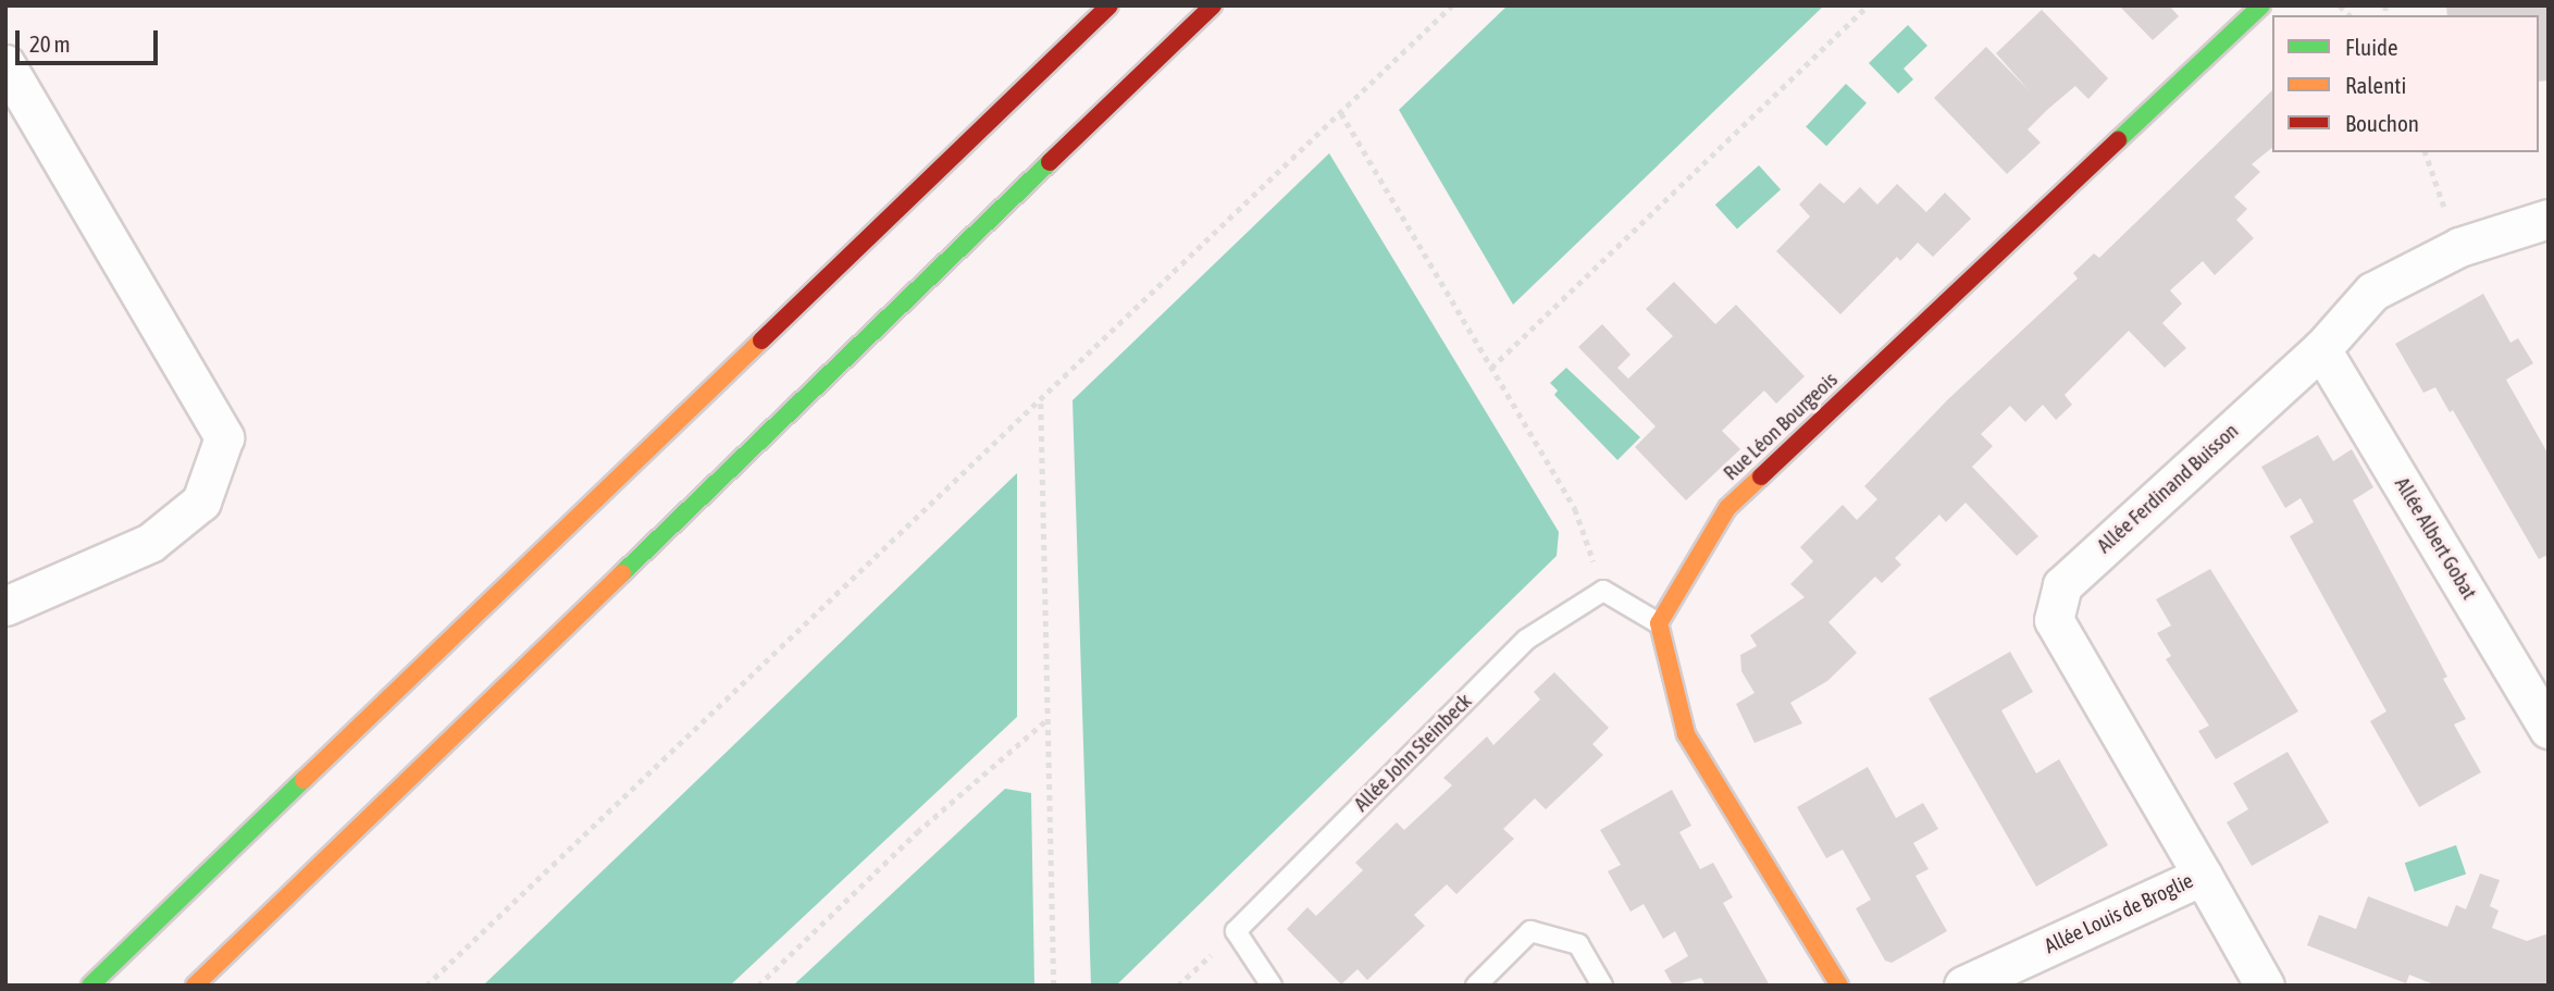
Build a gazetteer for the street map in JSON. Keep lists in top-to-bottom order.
{
  "streets": {
    "main road": ["Rue Léon Bourgeois"],
    "street": ["Allée Ferdinand Buisson", "Allée Albert Gobat", "Allée Louis de Broglie"],
    "lane": ["Allée John Steinbeck"]
  },
  "crossings": [
    ["Allée Ferdinand Buisson", "Allée Albert Gobat"],
    ["Allée Ferdinand Buisson", "Allée Louis de Broglie"]
  ],
  "legend": ["Fluide", "Ralenti", "Bouchon"],
  "scale_bar": "20 m"
}
